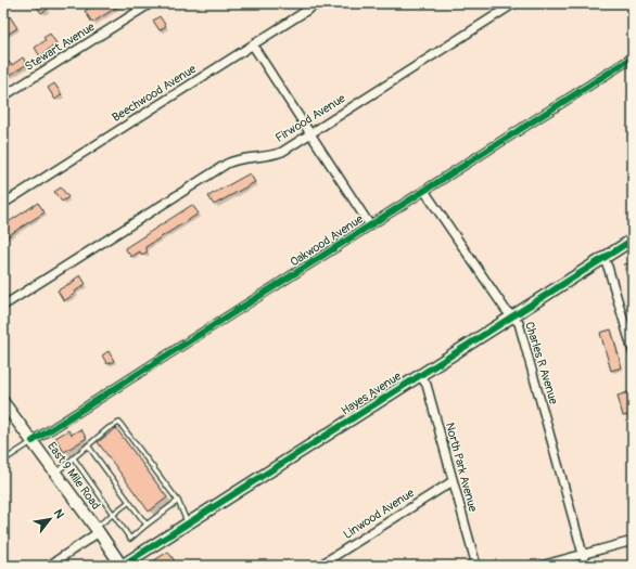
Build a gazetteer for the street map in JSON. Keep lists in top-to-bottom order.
{
  "streets": {
    "street": [
      "Stewart Avenue",
      "Beechwood Avenue",
      "Firwood Avenue",
      "Oakwood Avenue",
      "Charles R Avenue",
      "Hayes Avenue",
      "North Park Avenue",
      "East 9 Mile Road",
      "Linwood Avenue"
    ]
  },
  "crossings": [
    ["Oakwood Avenue", "Charles R Avenue"],
    ["Oakwood Avenue", "East 9 Mile Road"],
    ["Charles R Avenue", "Hayes Avenue"],
    ["Hayes Avenue", "North Park Avenue"],
    ["Hayes Avenue", "East 9 Mile Road"],
    ["North Park Avenue", "Linwood Avenue"]
  ],
  "north": "top right"
}
